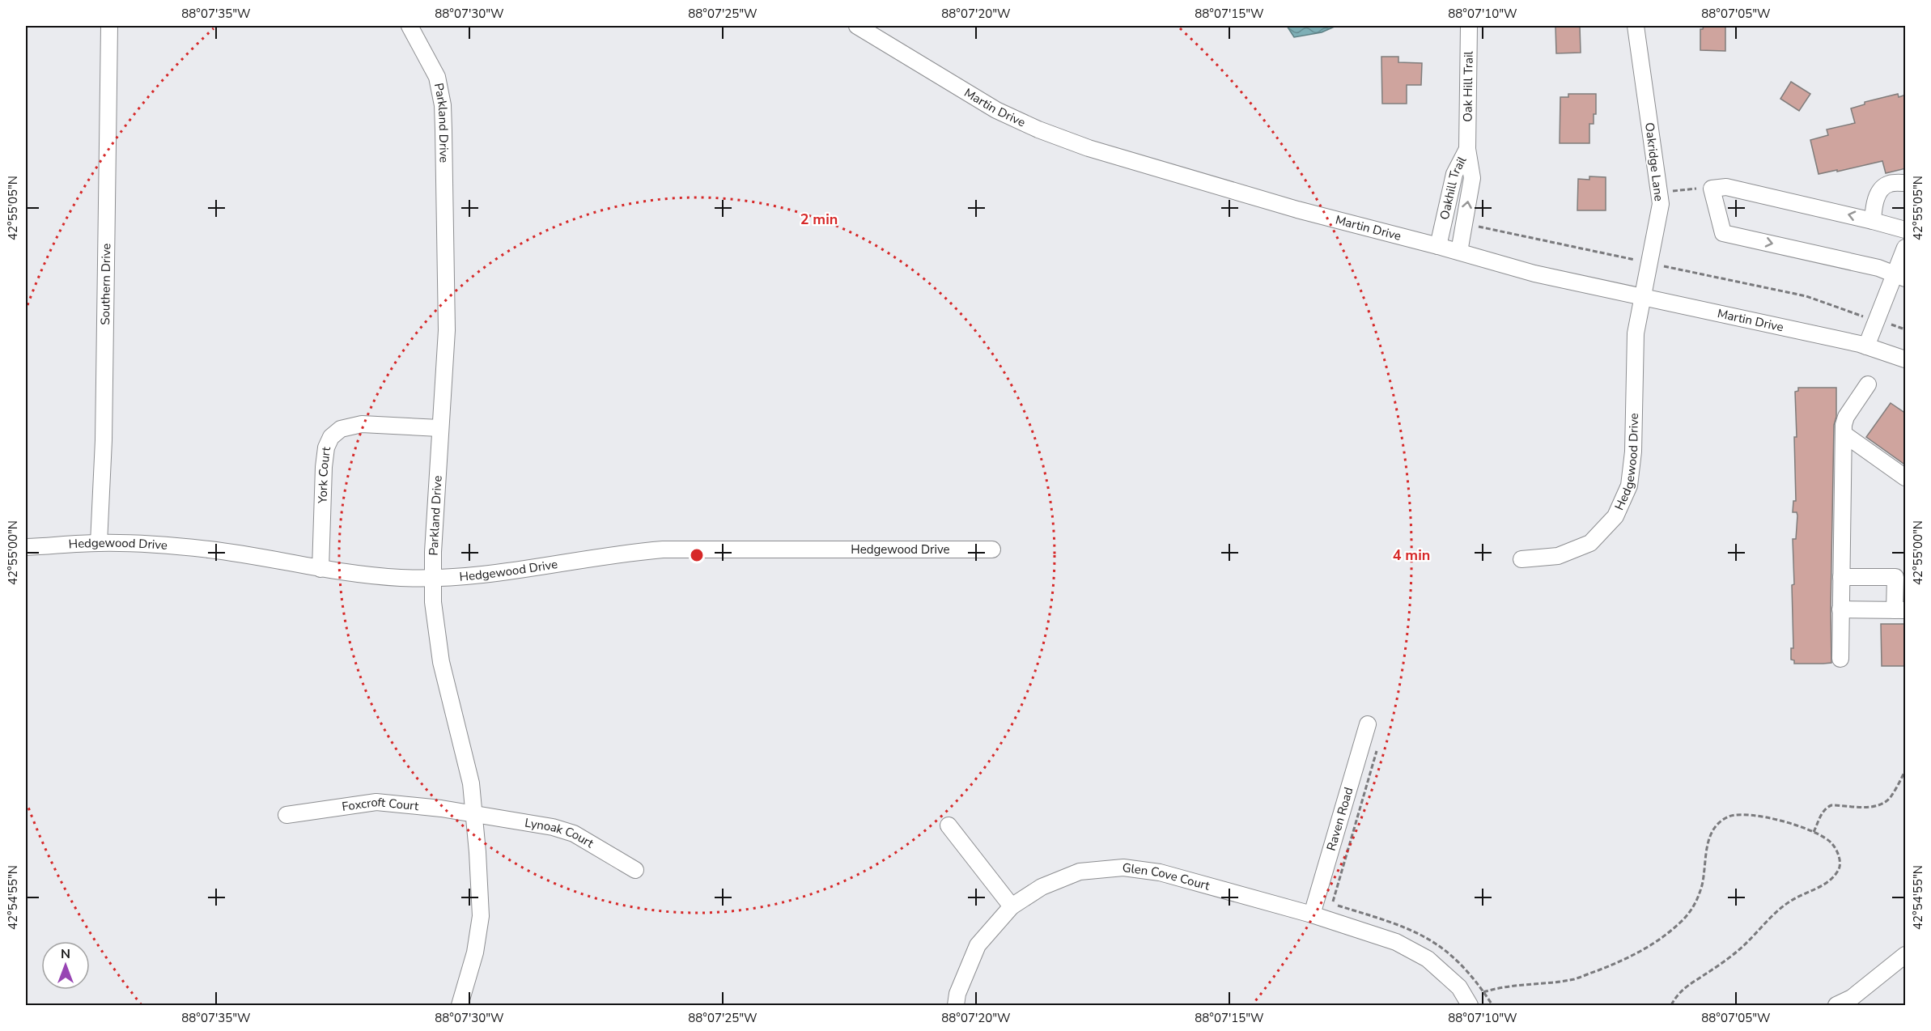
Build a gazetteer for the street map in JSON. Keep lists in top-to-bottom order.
{
  "streets": {
    "street": [
      "Oak Hill Trail",
      "Martin Drive",
      "Parkland Drive",
      "Oakridge Lane",
      "Oakhill Trail",
      "Southern Drive",
      "Hedgewood Drive",
      "York Court",
      "Foxcroft Court",
      "Raven Road",
      "Lynoak Court",
      "Glen Cove Court"
    ]
  },
  "crossings": [
    ["Oak Hill Trail", "Oakhill Trail"],
    ["Martin Drive", "Oakridge Lane"],
    ["Martin Drive", "Oakhill Trail"],
    ["Martin Drive", "Hedgewood Drive"],
    ["Parkland Drive", "Hedgewood Drive"],
    ["Parkland Drive", "York Court"],
    ["Parkland Drive", "Foxcroft Court"],
    ["Parkland Drive", "Lynoak Court"],
    ["Oakridge Lane", "Hedgewood Drive"],
    ["Southern Drive", "Hedgewood Drive"],
    ["Hedgewood Drive", "York Court"],
    ["Foxcroft Court", "Lynoak Court"],
    ["Raven Road", "Glen Cove Court"]
  ],
  "north": "top",
  "coordinates": [
    "88°07'35\"W",
    "88°07'30\"W",
    "88°07'25\"W",
    "88°07'20\"W",
    "88°07'15\"W",
    "88°07'10\"W",
    "88°07'05\"W",
    "42°55'05\"N",
    "42°55'00\"N",
    "42°54'55\"N"
  ],
  "rings": ["2 min", "4 min"]
}
